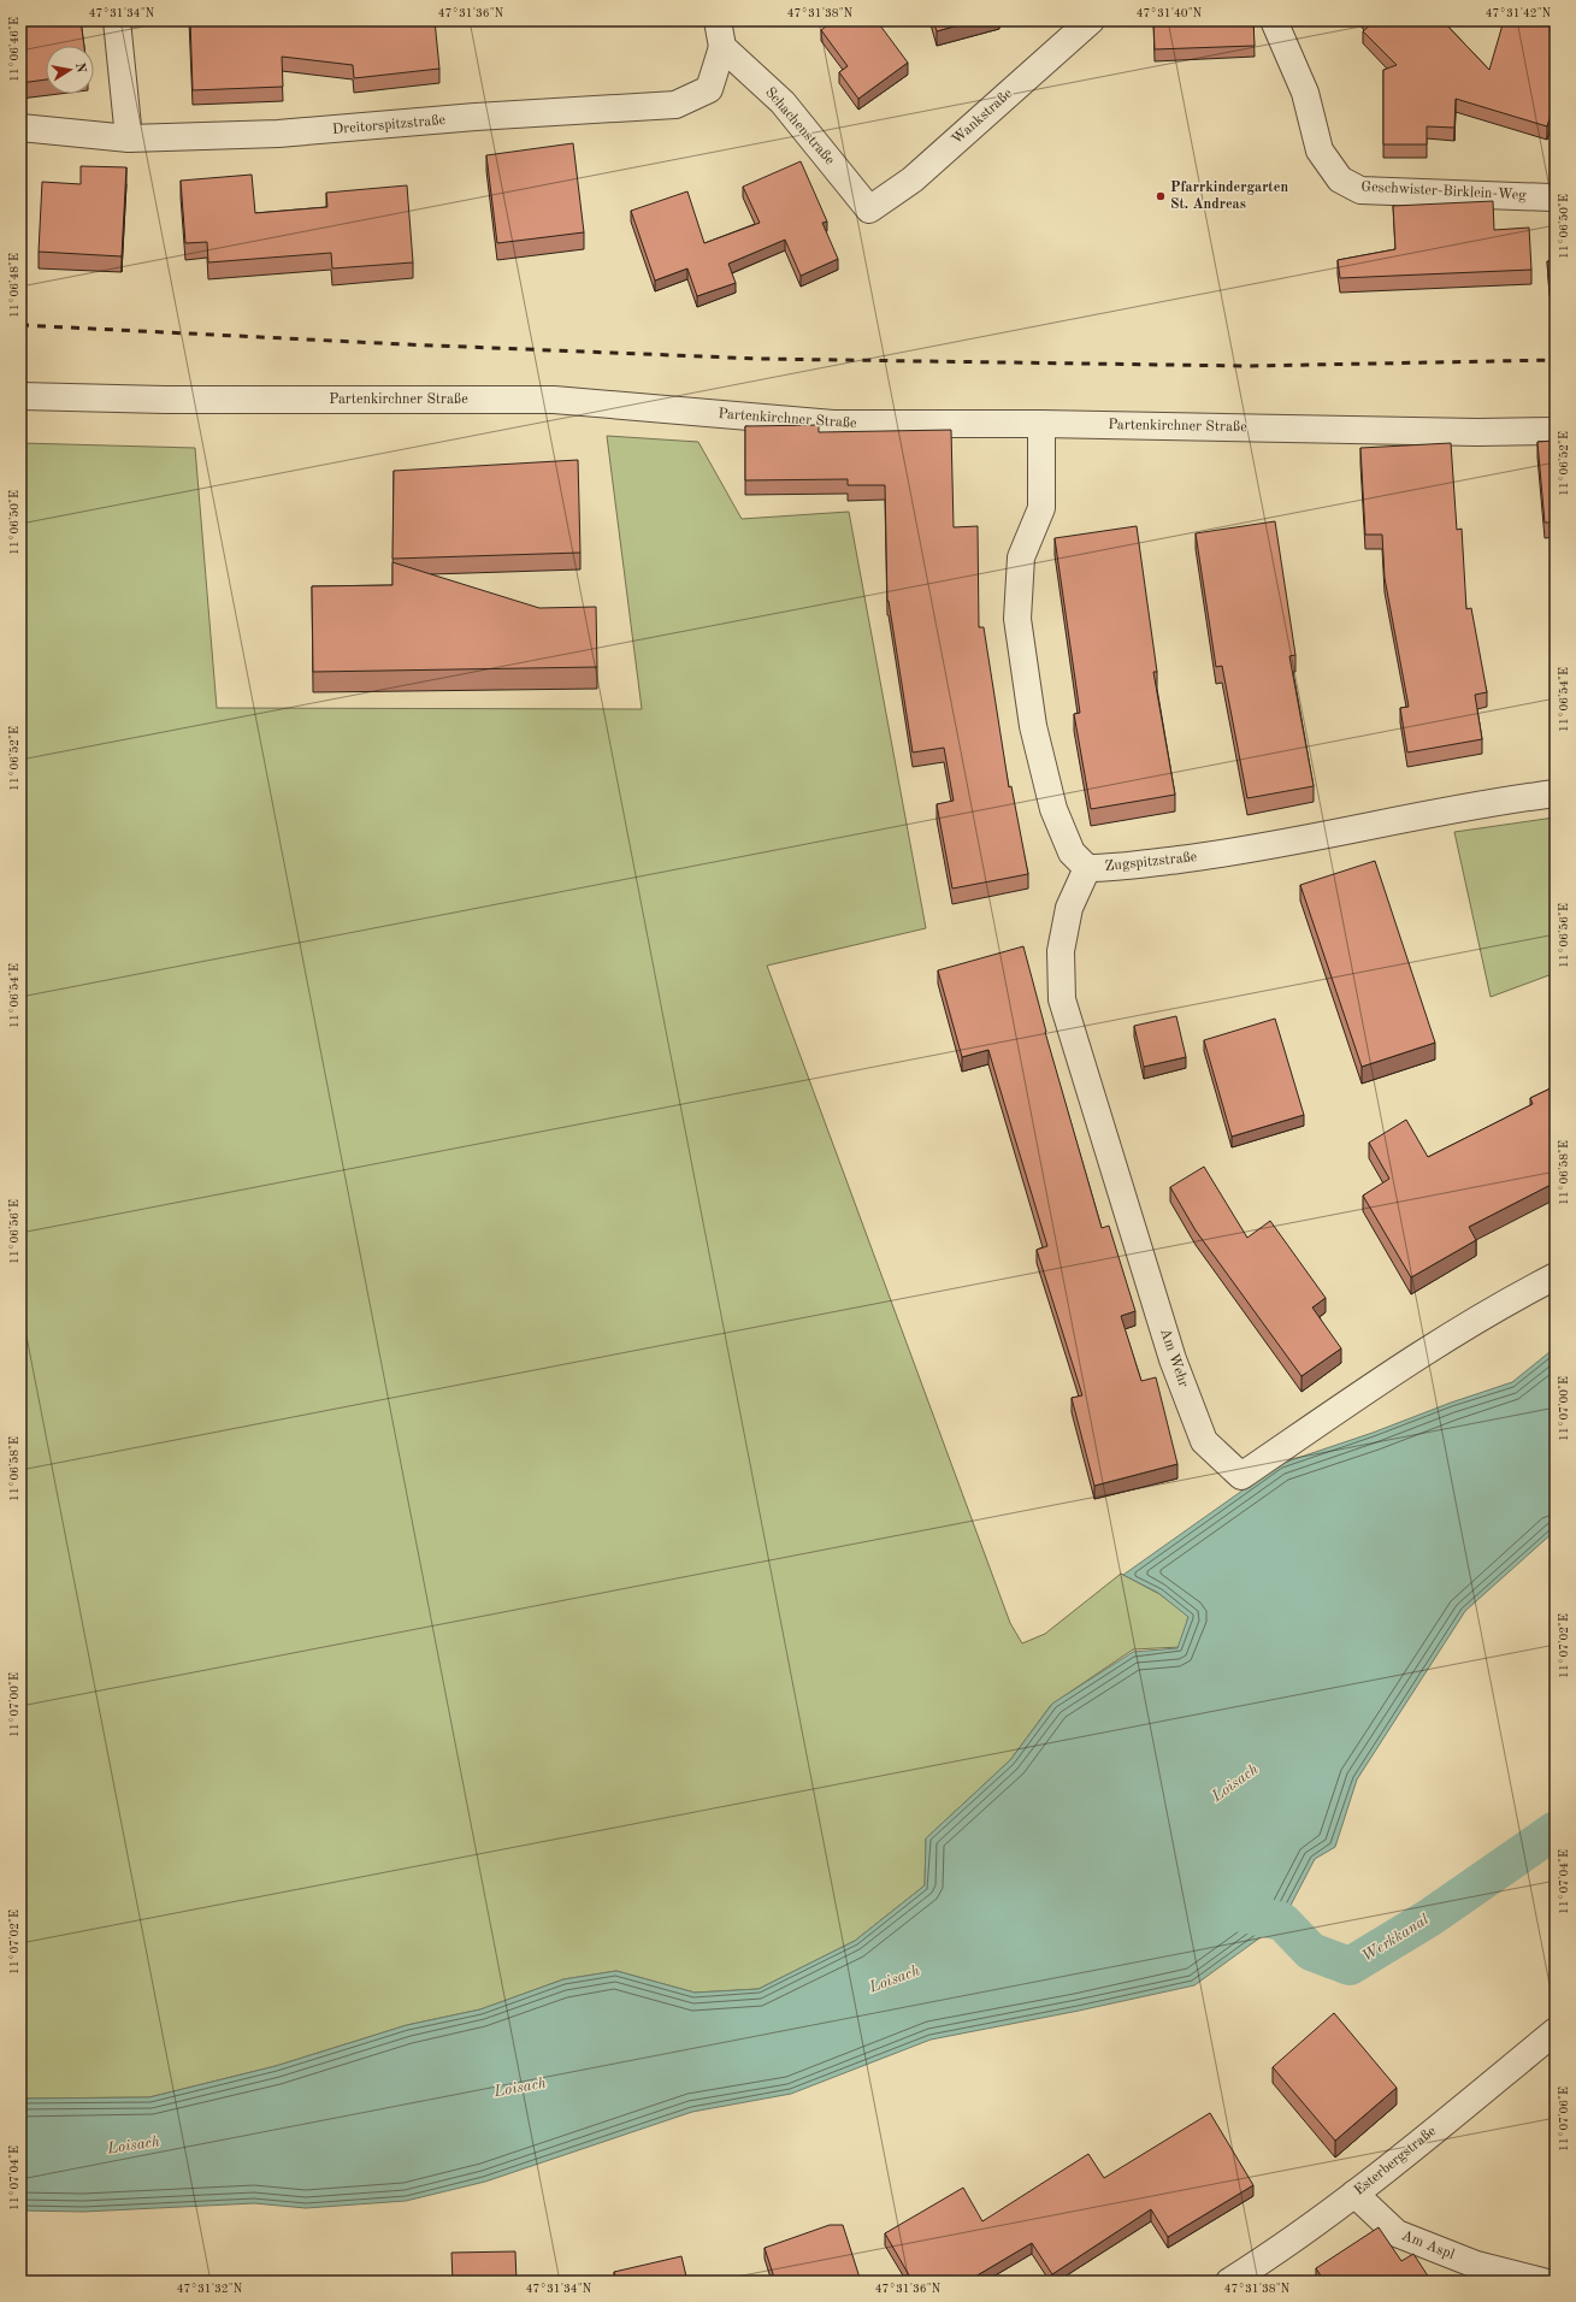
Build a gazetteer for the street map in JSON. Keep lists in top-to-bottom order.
{
  "streets": {
    "street": [
      "Wankstraße",
      "Dreitorspitzstraße",
      "Schachenstraße",
      "Geschwister-Birklein-Weg",
      "Partenkirchner Straße",
      "Zugspitzstraße",
      "Am Wehr",
      "Esterbergstraße",
      "Am Aspl"
    ]
  },
  "crossings": [
    ["Wankstraße", "Schachenstraße"],
    ["Dreitorspitzstraße", "Schachenstraße"],
    ["Partenkirchner Straße", "Zugspitzstraße"],
    ["Zugspitzstraße", "Am Wehr"],
    ["Esterbergstraße", "Am Aspl"]
  ],
  "water": ["Loisach", "Werkkanal"],
  "places": ["Pfarrkindergarten St. Andreas"],
  "north": "right",
  "coordinates": [
    "47°31'34\"N",
    "47°31'36\"N",
    "47°31'38\"N",
    "47°31'40\"N",
    "47°31'42\"N",
    "11°06'46\"E",
    "11°06'50\"E",
    "11°06'48\"E",
    "11°06'52\"E",
    "11°06'54\"E",
    "11°06'56\"E",
    "11°06'58\"E",
    "11°07'00\"E",
    "11°07'02\"E",
    "11°07'04\"E",
    "11°07'06\"E",
    "47°31'32\"N"
  ]
}
